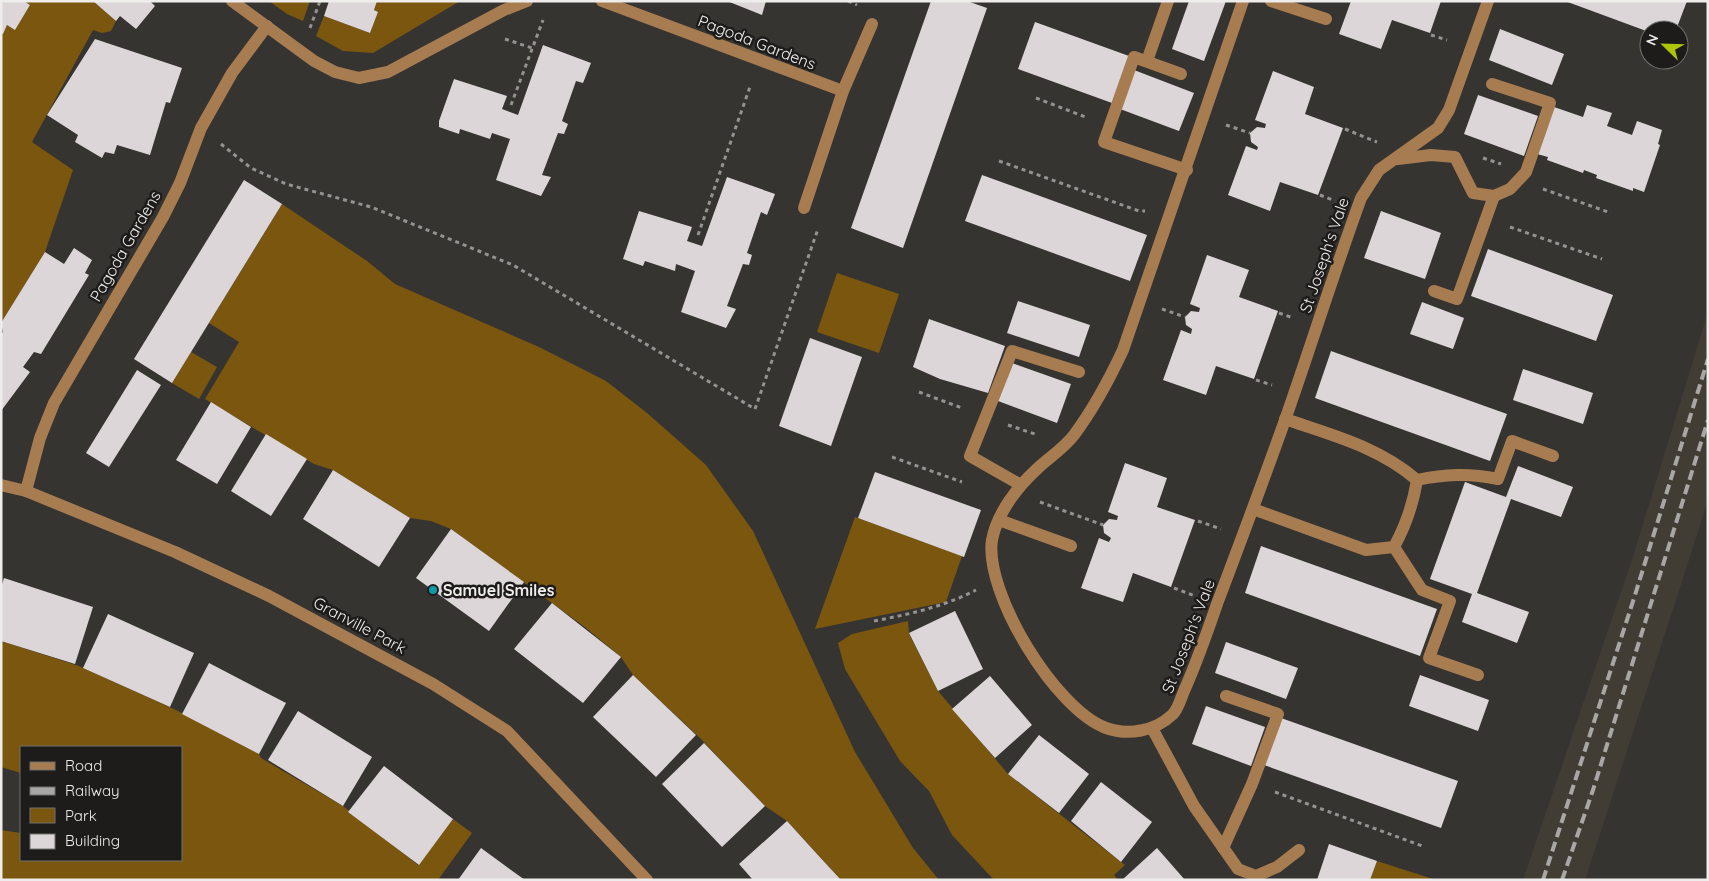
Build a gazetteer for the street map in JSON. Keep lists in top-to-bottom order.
{
  "streets": {
    "street": ["Pagoda Gardens", "St Joseph's Vale", "Granville Park"]
  },
  "crossings": [
    ["Pagoda Gardens", "Granville Park"]
  ],
  "places": ["Samuel Smiles"],
  "legend": [
    "Road",
    "Railway",
    "Park",
    "Building"
  ],
  "north": "top left"
}
